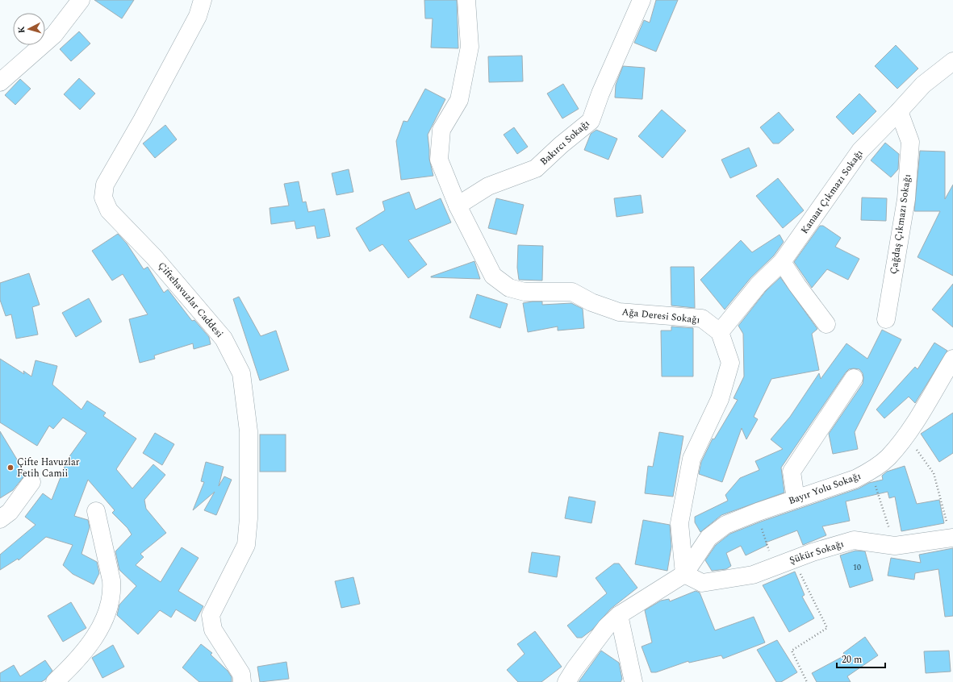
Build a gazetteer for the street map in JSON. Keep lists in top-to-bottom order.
{
  "streets": {
    "street": [
      "Bakırcı Sokağı",
      "Kanaat Çıkmazı Sokağı",
      "Çağdaş Çıkmazı Sokağı",
      "Çiftehavuzlar Caddesi",
      "Ağa Deresi Sokağı",
      "Bayır Yolu Sokağı",
      "Şükür Sokağı"
    ]
  },
  "crossings": [
    ["Bakırcı Sokağı", "Ağa Deresi Sokağı"],
    ["Kanaat Çıkmazı Sokağı", "Çağdaş Çıkmazı Sokağı"],
    ["Kanaat Çıkmazı Sokağı", "Ağa Deresi Sokağı"],
    ["Bayır Yolu Sokağı", "Şükür Sokağı"]
  ],
  "places": ["Çifte Havuzlar Fetih Camii"],
  "house_numbers": ["10"],
  "scale_bar": "20 m",
  "north": "left"
}
